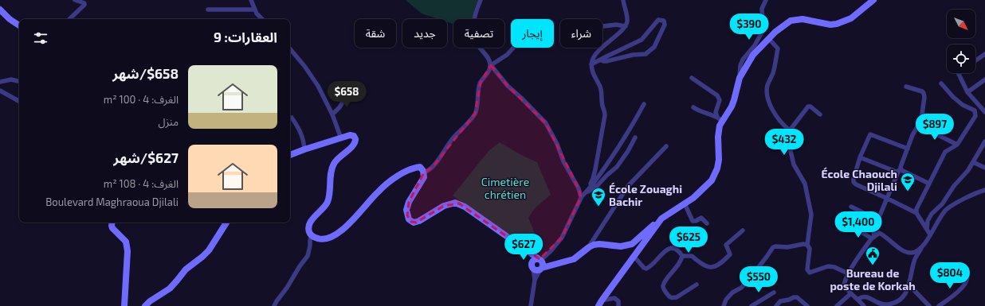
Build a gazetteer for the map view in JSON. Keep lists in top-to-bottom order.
{
  "parks": ["Cimetière chrétien"],
  "places": {
    "school or university": ["École Chaouch Djilali", "École Zouaghi Bachir"],
    "public building": ["Bureau de poste de Korkah"]
  },
  "north": "bottom right",
  "page": {
    "price": [
      "$390",
      "$658",
      "$897",
      "$432",
      "$1,400",
      "$625",
      "$627",
      "$804",
      "$550"
    ],
    "chip": [
      "شراء",
      "إيجار",
      "تصفية",
      "جديد",
      "شقة"
    ],
    "heading": "العقارات: 9",
    "list": [
      {
        "name": "$658/شهر",
        "note": "الغرف: 4 · 100 m² · منزل"
      },
      {
        "name": "$627/شهر",
        "note": "الغرف: 4 · 108 m² · Boulevard Maghraoua Djilali"
      }
    ]
  }
}
